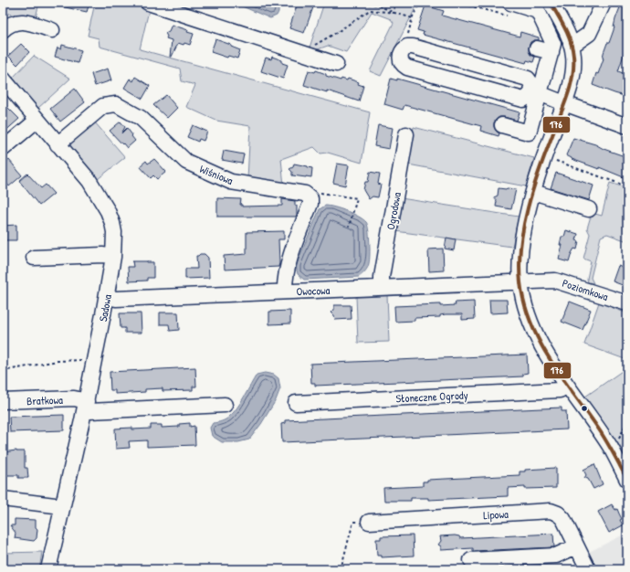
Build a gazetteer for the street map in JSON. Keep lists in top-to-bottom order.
{
  "streets": {
    "street": [
      "Wiśniowa",
      "Ogrodowa",
      "Poziomkowa",
      "Owocowa",
      "Sadowa",
      "Słoneczne Ogrody",
      "Bratkowa",
      "Lipowa"
    ]
  },
  "crossings": [
    ["Wiśniowa", "Sadowa"],
    ["Ogrodowa", "Owocowa"],
    ["Poziomkowa", "Owocowa"],
    ["Owocowa", "Sadowa"],
    ["Sadowa", "Bratkowa"]
  ],
  "lines": ["transit line 176"]
}
